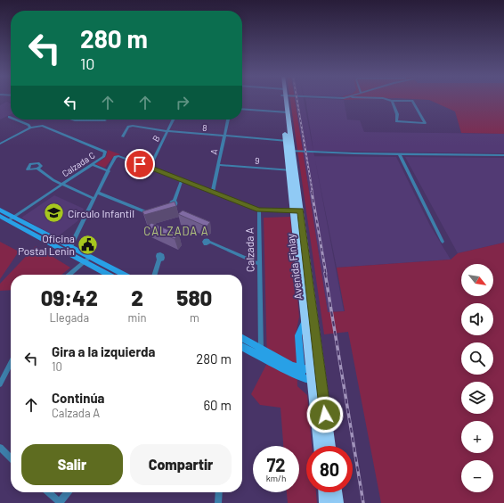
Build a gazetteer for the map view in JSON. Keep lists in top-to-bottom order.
{
  "streets": {
    "highway": ["Avenida Finlay"],
    "street": [
      "8",
      "B",
      "A",
      "9",
      "Calzada C",
      "Calzada A"
    ]
  },
  "crossings": [
    ["8", "B"],
    ["8", "A"],
    ["8", "Avenida Finlay"],
    ["A", "9"],
    ["9", "Avenida Finlay"]
  ],
  "districts": ["CALZADA A"],
  "places": {
    "school or university": ["Círculo Infantil"],
    "public building": ["Oficina Postal Lenin"]
  },
  "north": "bottom right",
  "page": {
    "turn": ["280 m", "10"],
    "map_buttons": ["+", "−"],
    "eta": [
      "09:42",
      "Llegada",
      "2",
      "min",
      "580",
      "m"
    ],
    "list": [
      {
        "name": "Gira a la izquierda",
        "note": "10",
        "value": "280 m"
      },
      {
        "name": "Continúa",
        "note": "Calzada A",
        "value": "60 m"
      }
    ],
    "buttons": ["Salir", "Compartir"],
    "speed": "72 km/h",
    "limit": "80"
  }
}
